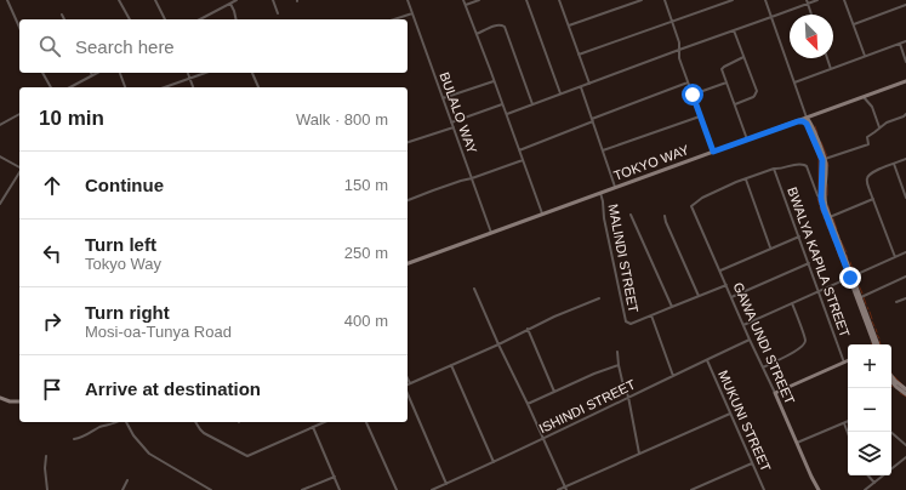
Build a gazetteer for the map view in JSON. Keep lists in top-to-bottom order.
{
  "streets": {
    "main road": ["TOKYO WAY", "GAWA UNDI STREET"],
    "street": [
      "BULALO WAY",
      "MALINDI STREET",
      "BWALYA KAPILA STREET",
      "ISHINDI STREET",
      "MUKUNI STREET"
    ]
  },
  "crossings": [
    ["BULALO WAY", "TOKYO WAY"],
    ["TOKYO WAY", "MALINDI STREET"],
    ["GAWA UNDI STREET", "ISHINDI STREET"],
    ["ISHINDI STREET", "MUKUNI STREET"]
  ],
  "north": "bottom right",
  "page": {
    "search": "Search here",
    "heading": ["10 min", "Walk · 800 m"],
    "list": [
      ["Continue", "150 m"],
      ["Turn left", "Tokyo Way", "250 m"],
      ["Turn right", "Mosi-oa-Tunya Road", "400 m"],
      "Arrive at destination"
    ],
    "map_buttons": ["+", "−"]
  }
}
